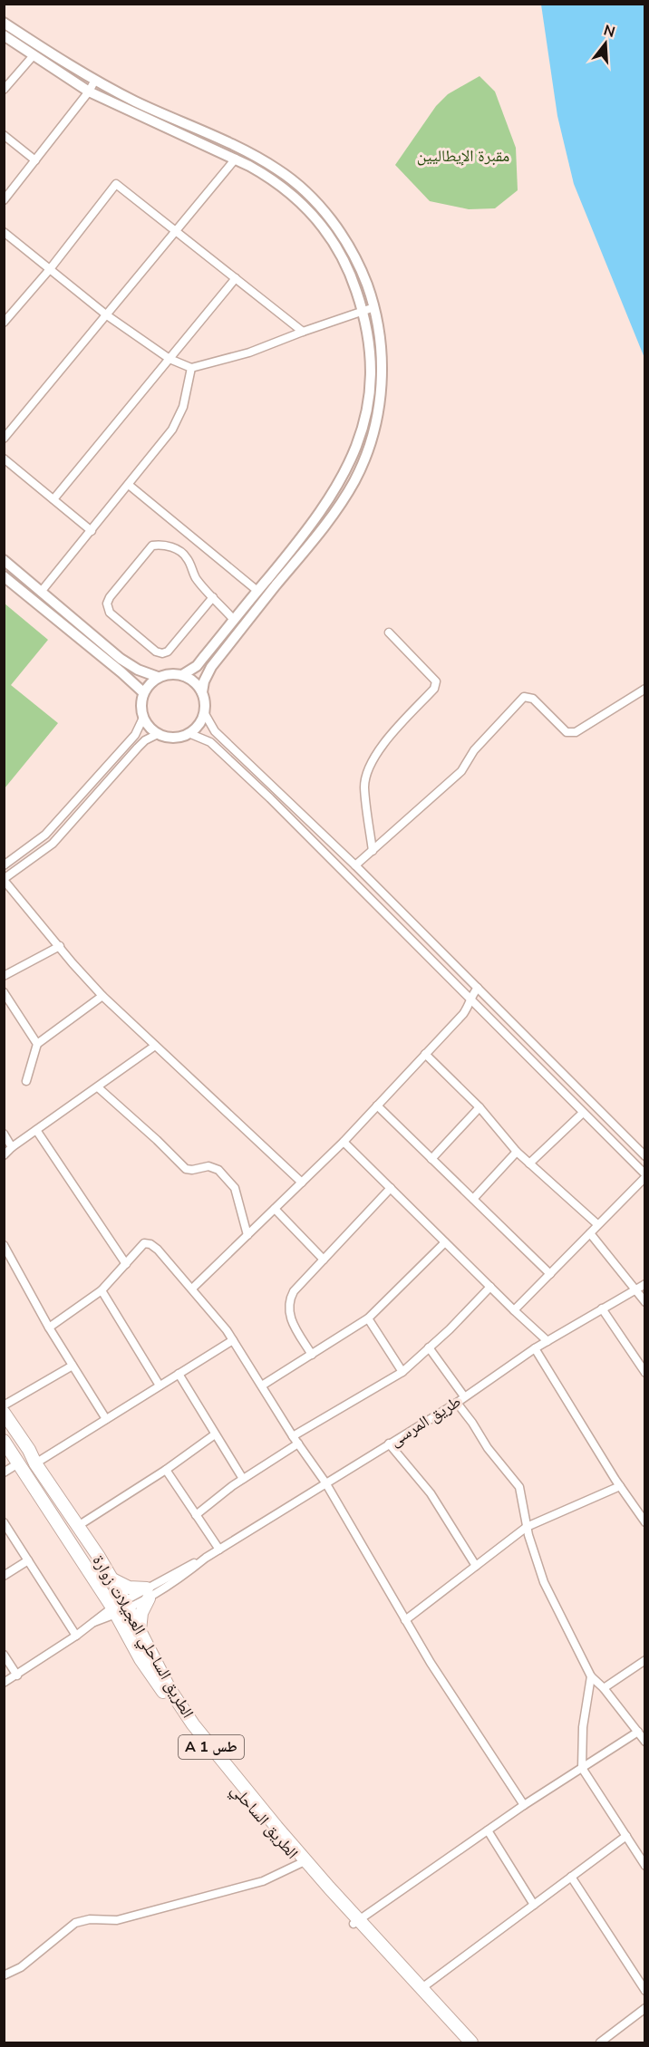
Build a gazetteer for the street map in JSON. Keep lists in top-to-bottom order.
{
  "streets": {
    "highway": ["الطريق الساحلي العجيلات زوارة", "A 1 طس", "الطريق الساحلي"],
    "street": ["طريق المرسى"]
  },
  "crossings": [
    ["طريق المرسى", "الطريق الساحلي العجيلات زوارة"],
    ["طريق المرسى", "الطريق الساحلي"],
    ["الطريق الساحلي العجيلات زوارة", "الطريق الساحلي"],
    ["A 1 طس", "الطريق الساحلي"]
  ],
  "parks": ["مقبرة الإيطاليين"],
  "north": "top"
}
